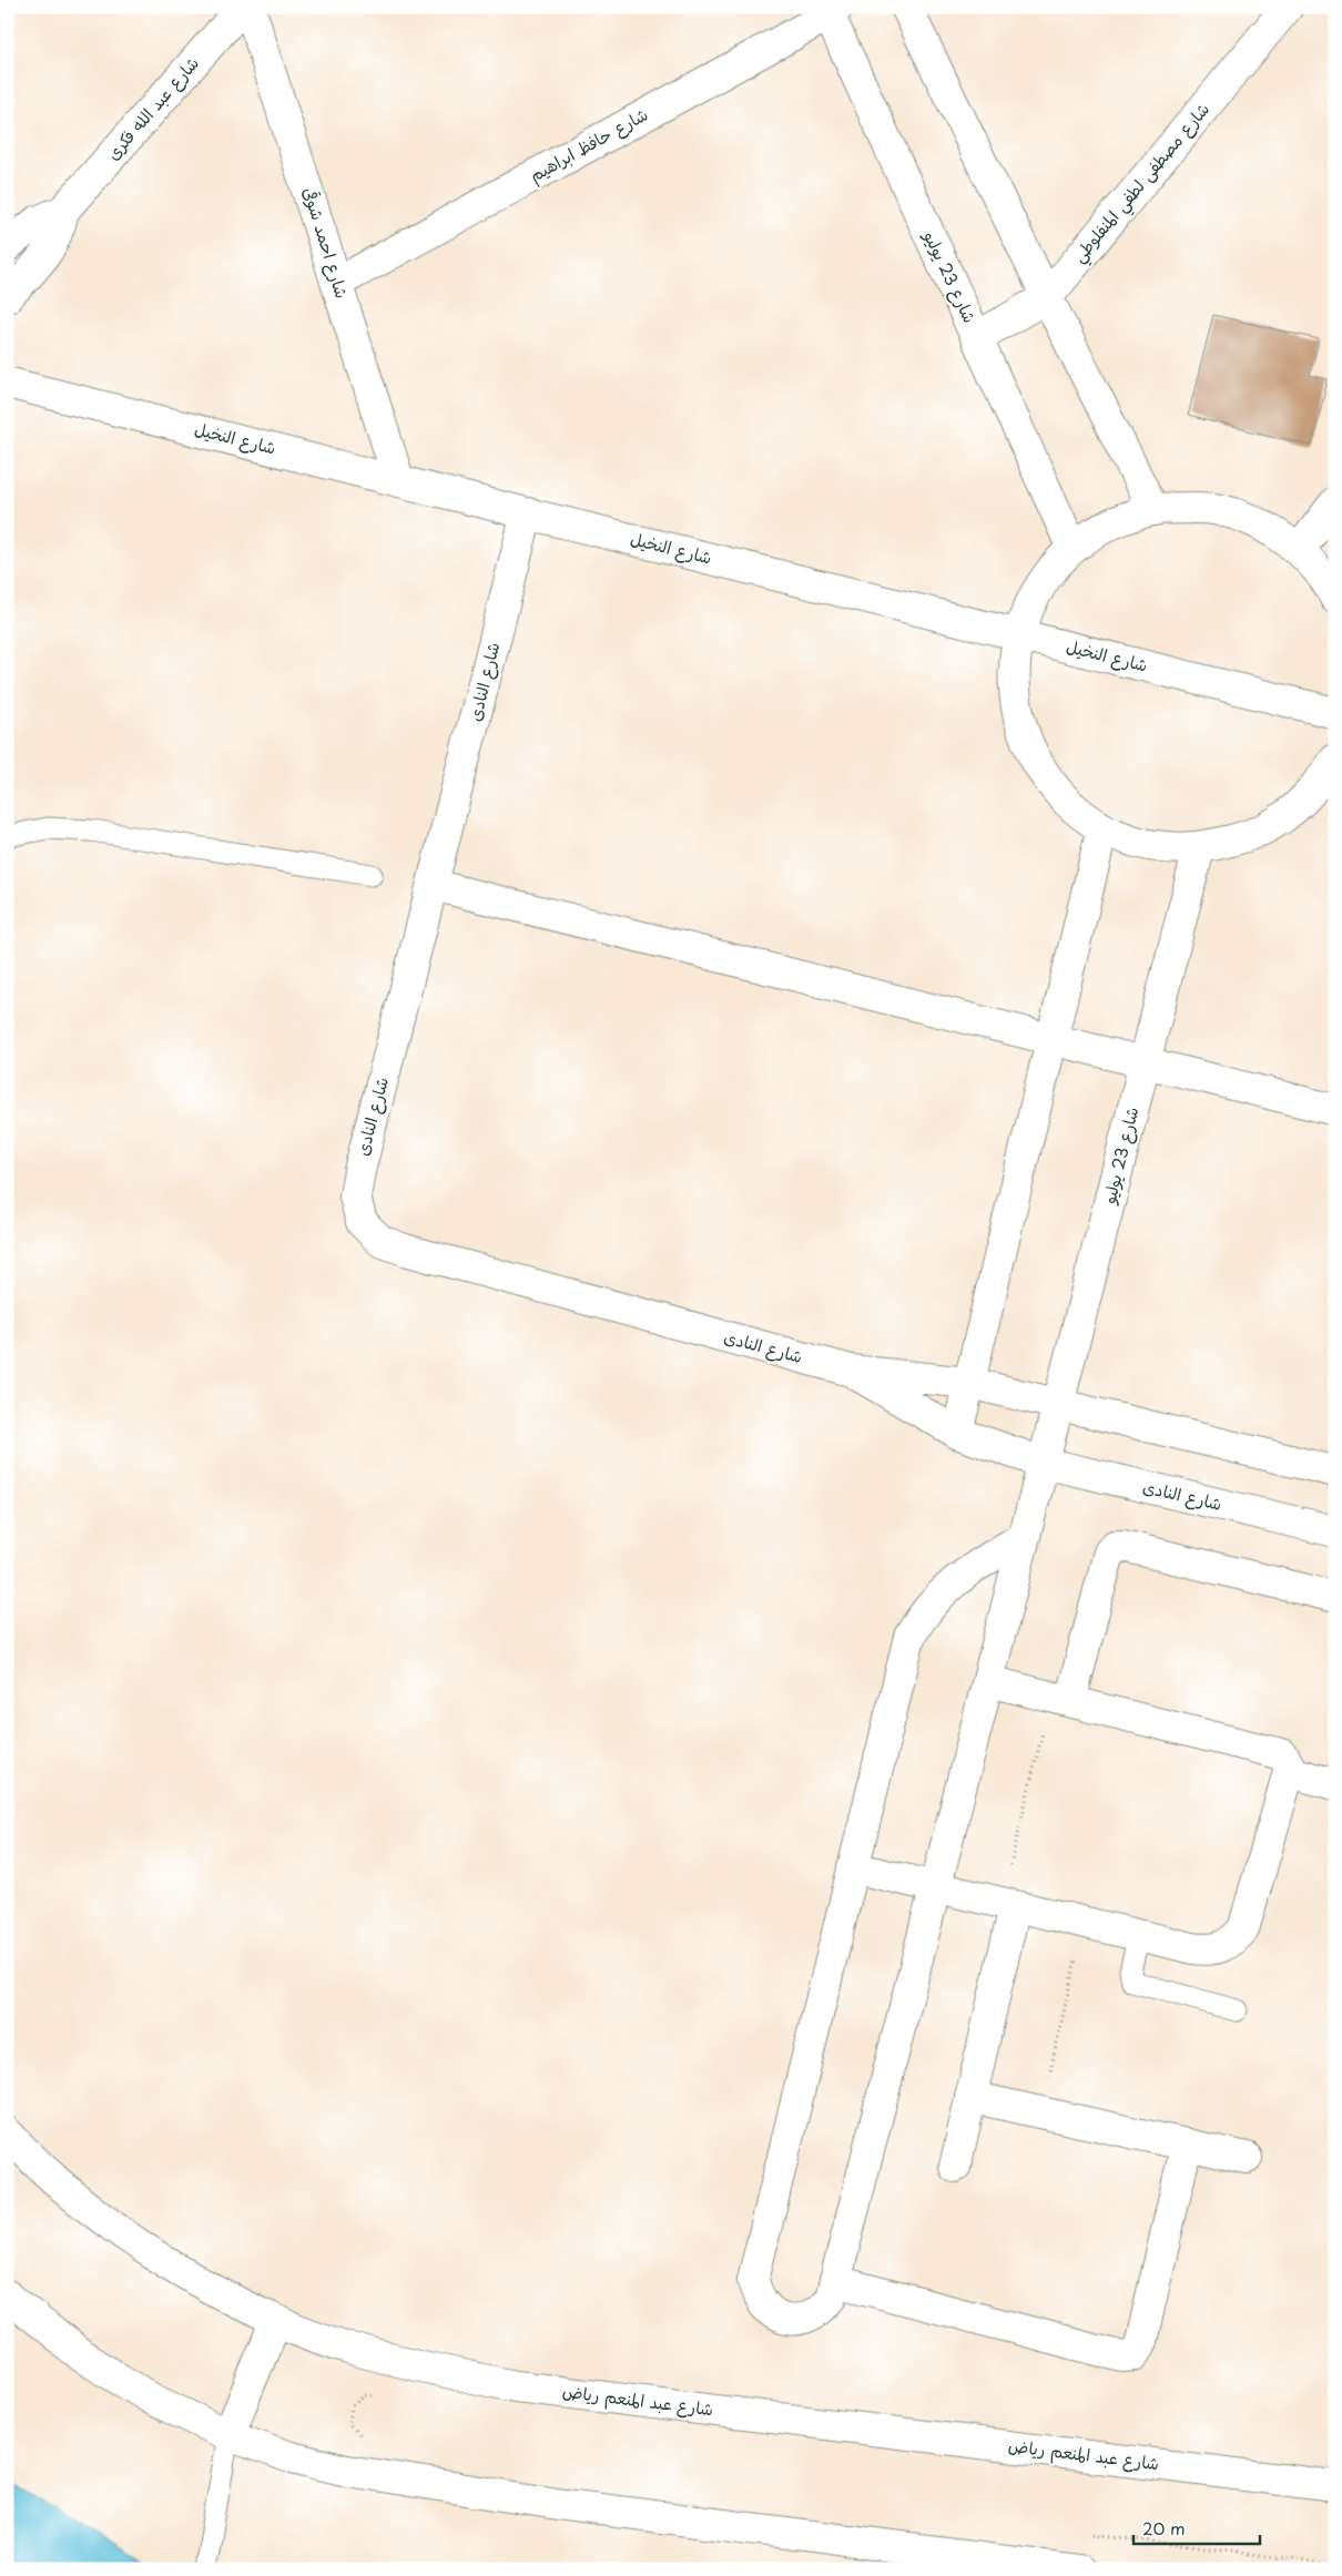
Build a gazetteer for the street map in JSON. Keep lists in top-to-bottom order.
{
  "streets": {
    "main road": [
      "شارع عبد الله فكرى",
      "شارع حافظ ابراهيم",
      "شارع مصطفى لطفي المنفلوطي",
      "شارع احمد شوقى",
      "شارع 23 يوليو",
      "شارع النخيل",
      "شارع النادى",
      "شارع عبد المنعم رياض"
    ]
  },
  "crossings": [
    ["شارع حافظ ابراهيم", "شارع احمد شوقى"],
    ["شارع حافظ ابراهيم", "شارع 23 يوليو"],
    ["شارع مصطفى لطفي المنفلوطي", "شارع 23 يوليو"],
    ["شارع احمد شوقى", "شارع النخيل"],
    ["شارع 23 يوليو", "شارع النادى"],
    ["شارع النخيل", "شارع النادى"]
  ],
  "scale_bar": "20 m"
}
